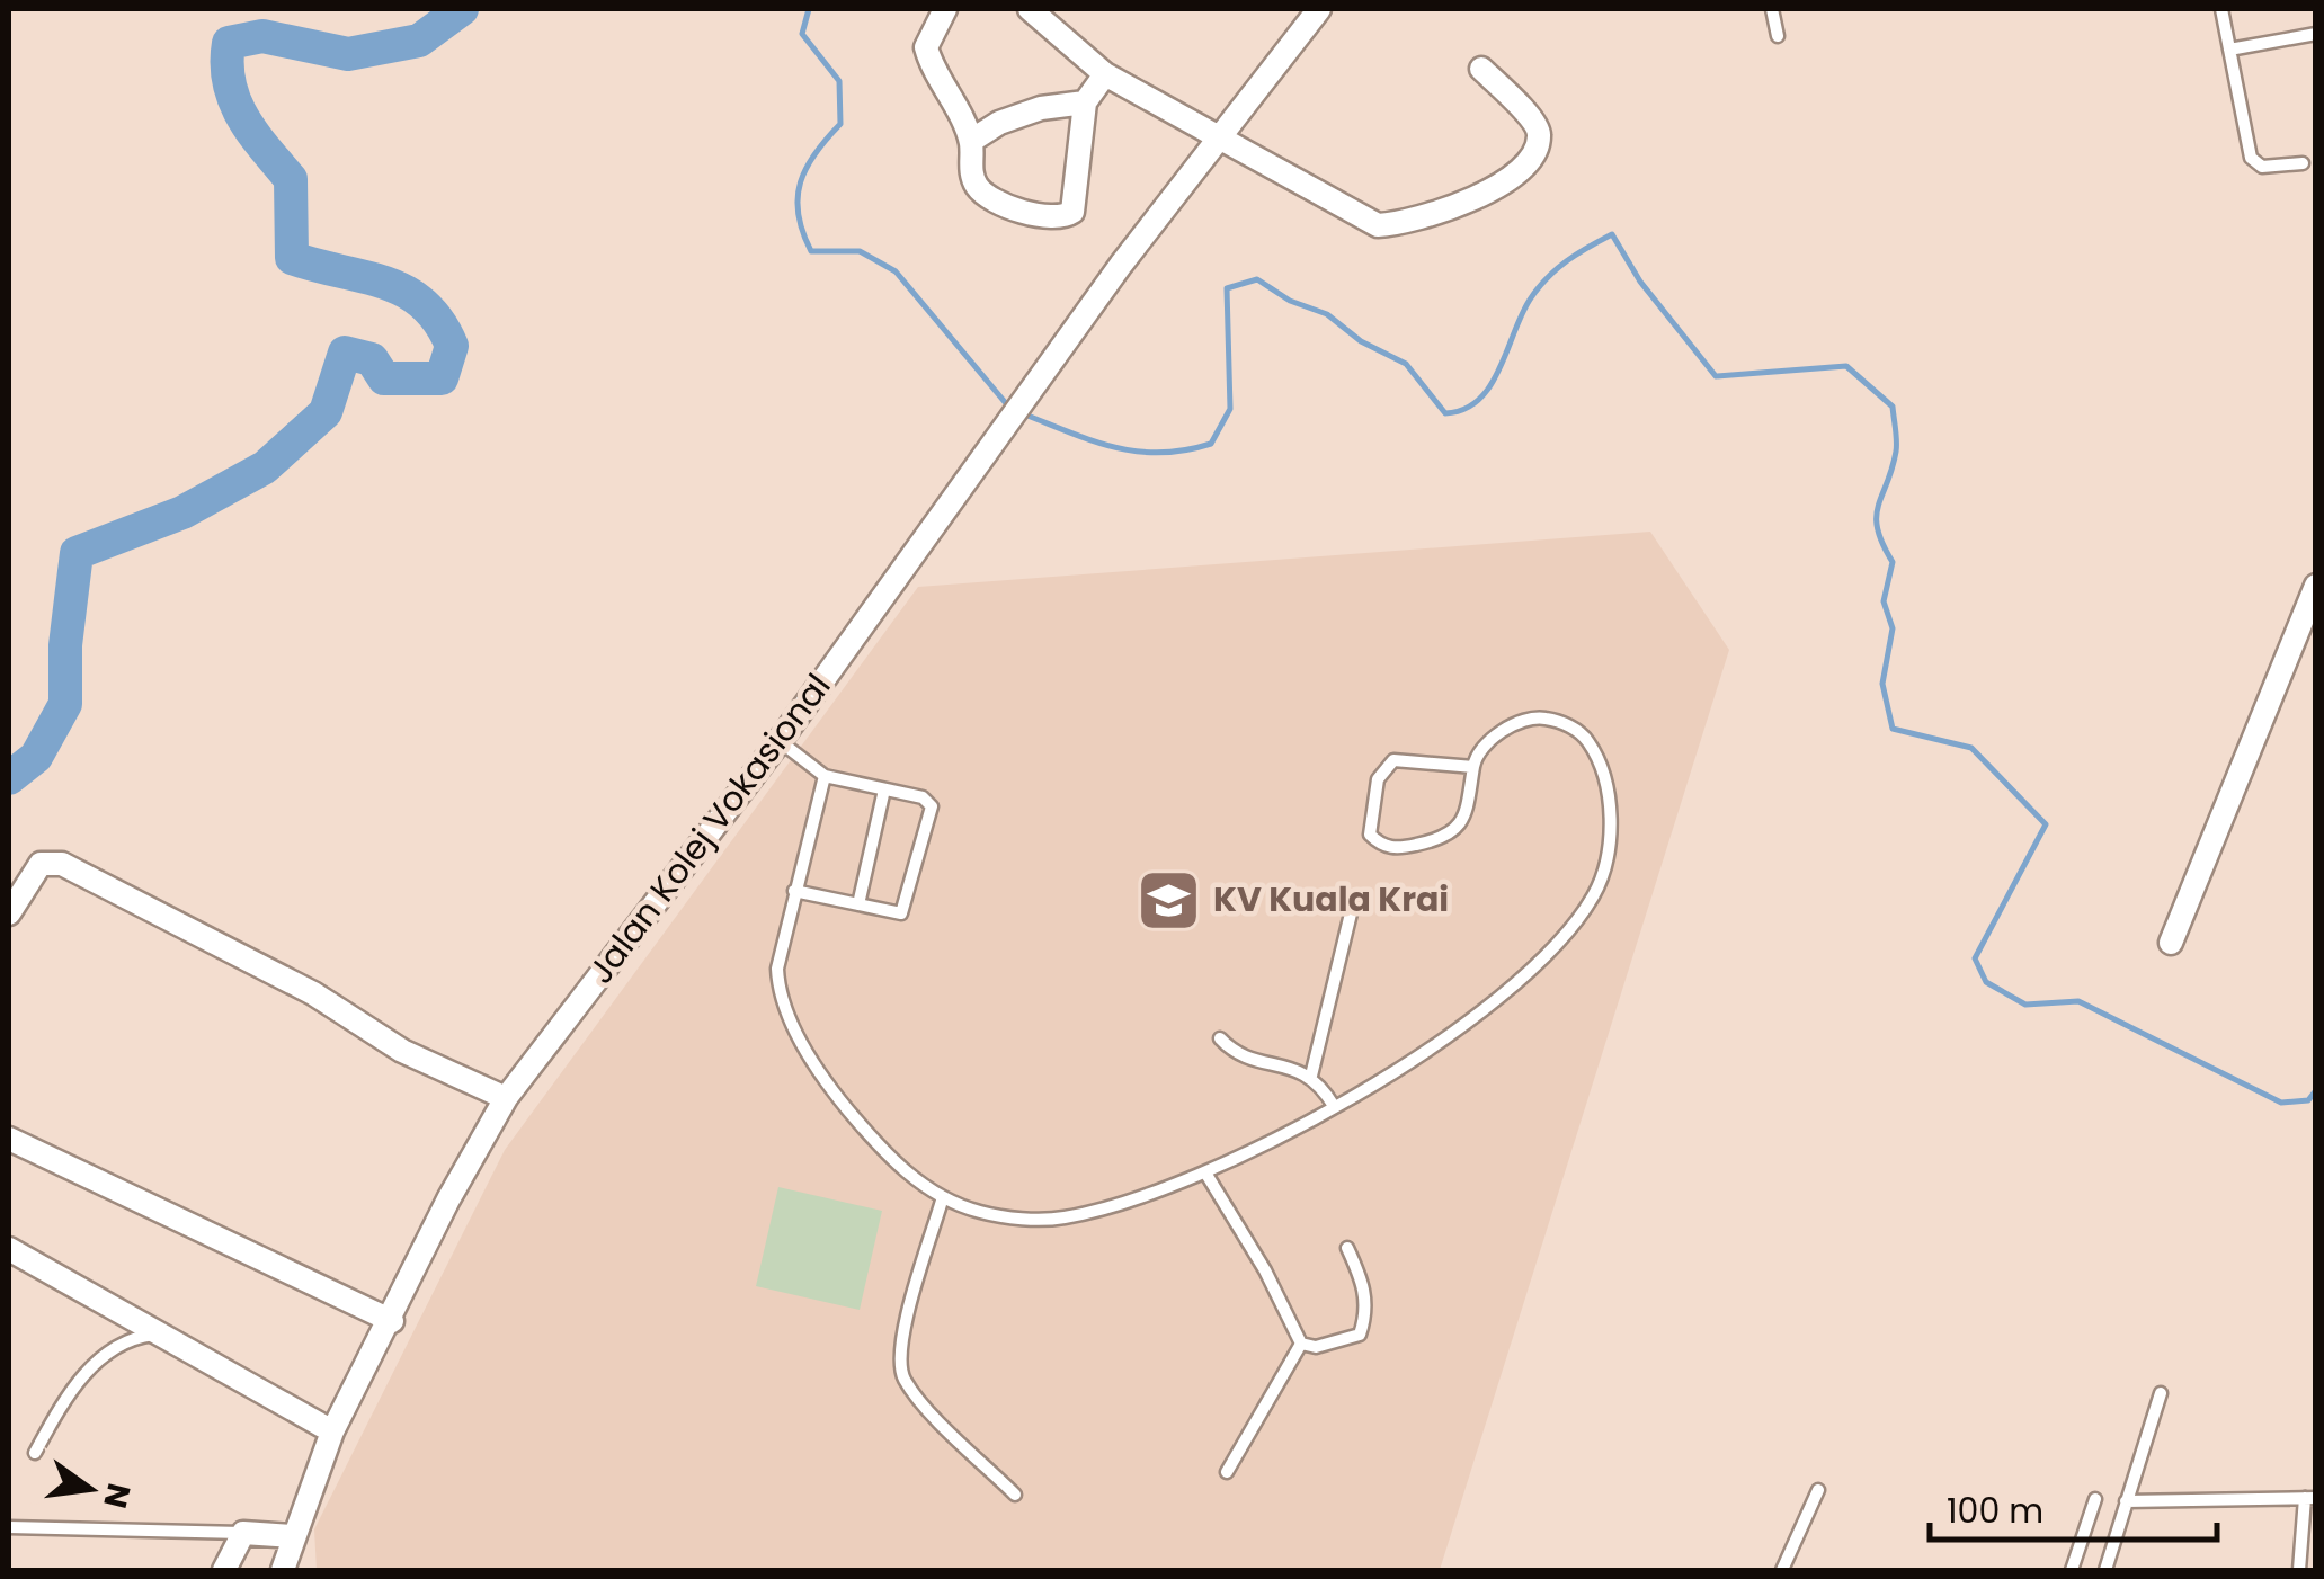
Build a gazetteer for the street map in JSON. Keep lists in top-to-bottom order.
{
  "streets": {
    "street": ["Jalan Kolej Vokasional"]
  },
  "places": {
    "school or university": ["KV Kuala Krai"]
  },
  "scale_bar": "100 m",
  "north": "right"
}
